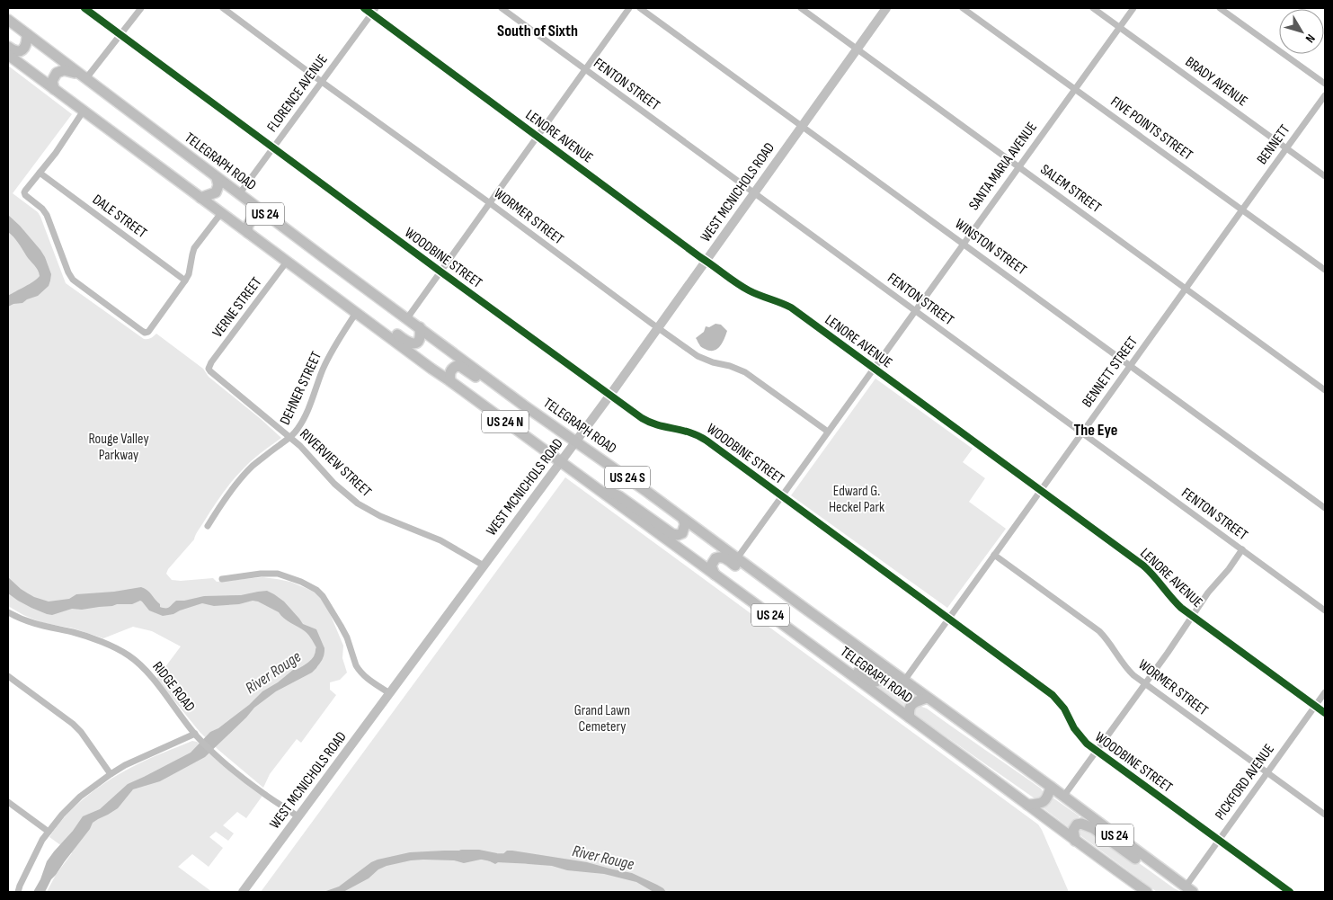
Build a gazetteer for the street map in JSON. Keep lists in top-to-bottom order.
{
  "streets": {
    "main road": [
      "TELEGRAPH ROAD",
      "WEST MCNICHOLS ROAD",
      "US 24",
      "US 24 N",
      "US 24 S"
    ],
    "street": [
      "BRADY AVENUE",
      "FENTON STREET",
      "FLORENCE AVENUE",
      "FIVE POINTS STREET",
      "LENORE AVENUE",
      "BENNETT",
      "SANTA MARIA AVENUE",
      "SALEM STREET",
      "DALE STREET",
      "WORMER STREET",
      "WINSTON STREET",
      "WOODBINE STREET",
      "VERNE STREET",
      "BENNETT STREET",
      "DEHNER STREET",
      "RIVERVIEW STREET",
      "RIDGE ROAD",
      "PICKFORD AVENUE"
    ]
  },
  "crossings": [
    ["BRADY AVENUE", "BENNETT"],
    ["BRADY AVENUE", "SANTA MARIA AVENUE"],
    ["FENTON STREET", "SANTA MARIA AVENUE"],
    ["FENTON STREET", "WEST MCNICHOLS ROAD"],
    ["FENTON STREET", "BENNETT STREET"],
    ["FLORENCE AVENUE", "LENORE AVENUE"],
    ["FLORENCE AVENUE", "TELEGRAPH ROAD"],
    ["FLORENCE AVENUE", "WORMER STREET"],
    ["FLORENCE AVENUE", "WOODBINE STREET"],
    ["FIVE POINTS STREET", "BENNETT"],
    ["FIVE POINTS STREET", "SANTA MARIA AVENUE"],
    ["FIVE POINTS STREET", "BENNETT STREET"],
    ["LENORE AVENUE", "SANTA MARIA AVENUE"],
    ["LENORE AVENUE", "WEST MCNICHOLS ROAD"],
    ["LENORE AVENUE", "BENNETT STREET"],
    ["LENORE AVENUE", "PICKFORD AVENUE"],
    ["BENNETT", "BENNETT STREET"],
    ["TELEGRAPH ROAD", "SANTA MARIA AVENUE"],
    ["TELEGRAPH ROAD", "WEST MCNICHOLS ROAD"],
    ["TELEGRAPH ROAD", "VERNE STREET"],
    ["TELEGRAPH ROAD", "BENNETT STREET"],
    ["TELEGRAPH ROAD", "DEHNER STREET"],
    ["TELEGRAPH ROAD", "PICKFORD AVENUE"],
    ["SANTA MARIA AVENUE", "SALEM STREET"],
    ["SANTA MARIA AVENUE", "WORMER STREET"],
    ["SANTA MARIA AVENUE", "WINSTON STREET"],
    ["SANTA MARIA AVENUE", "WOODBINE STREET"],
    ["SALEM STREET", "WEST MCNICHOLS ROAD"],
    ["SALEM STREET", "BENNETT STREET"],
    ["WEST MCNICHOLS ROAD", "WORMER STREET"],
    ["WEST MCNICHOLS ROAD", "WINSTON STREET"],
    ["WEST MCNICHOLS ROAD", "WOODBINE STREET"],
    ["WEST MCNICHOLS ROAD", "RIVERVIEW STREET"],
    ["WEST MCNICHOLS ROAD", "RIDGE ROAD"],
    ["WORMER STREET", "BENNETT STREET"],
    ["WORMER STREET", "PICKFORD AVENUE"],
    ["WINSTON STREET", "BENNETT STREET"],
    ["WOODBINE STREET", "BENNETT STREET"],
    ["WOODBINE STREET", "PICKFORD AVENUE"],
    ["VERNE STREET", "RIVERVIEW STREET"],
    ["DEHNER STREET", "RIVERVIEW STREET"]
  ],
  "districts": ["South of Sixth", "The Eye"],
  "water": ["River Rouge"],
  "parks": ["Rouge Valley Parkway", "Edward G. Heckel Park", "Grand Lawn Cemetery"],
  "north": "bottom right"
}
